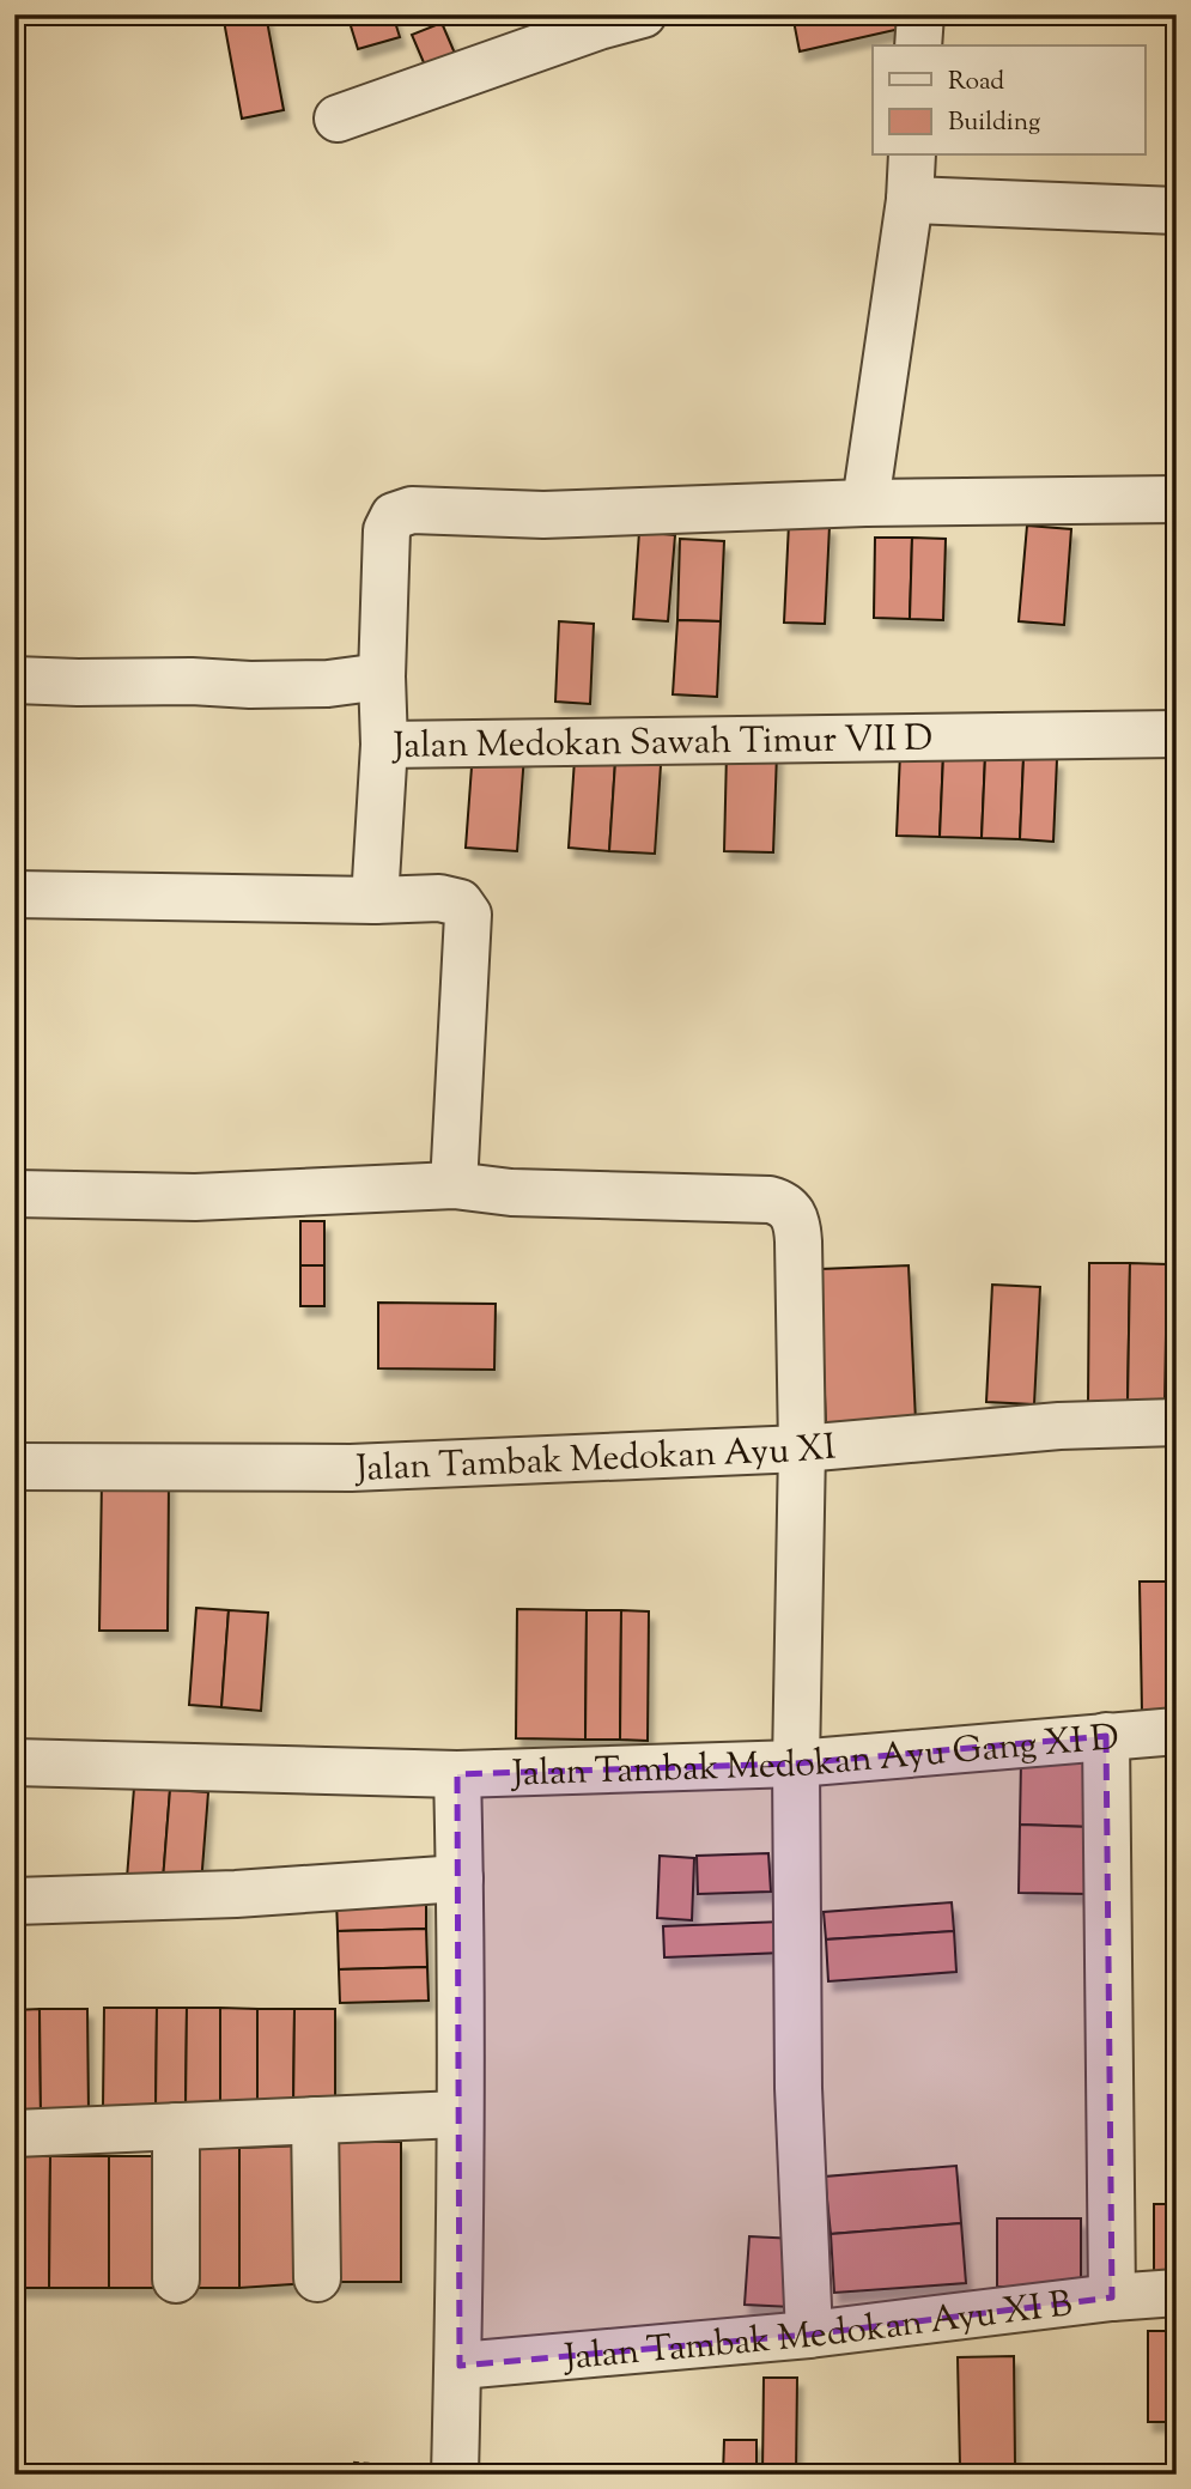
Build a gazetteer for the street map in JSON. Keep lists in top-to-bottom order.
{
  "streets": {
    "street": [
      "Jalan Medokan Sawah Timur VII D",
      "Jalan Tambak Medokan Ayu XI",
      "Jalan Tambak Medokan Ayu Gang XI D",
      "Jalan Tambak Medokan Ayu XI B"
    ]
  },
  "legend": ["Road", "Building"]
}
